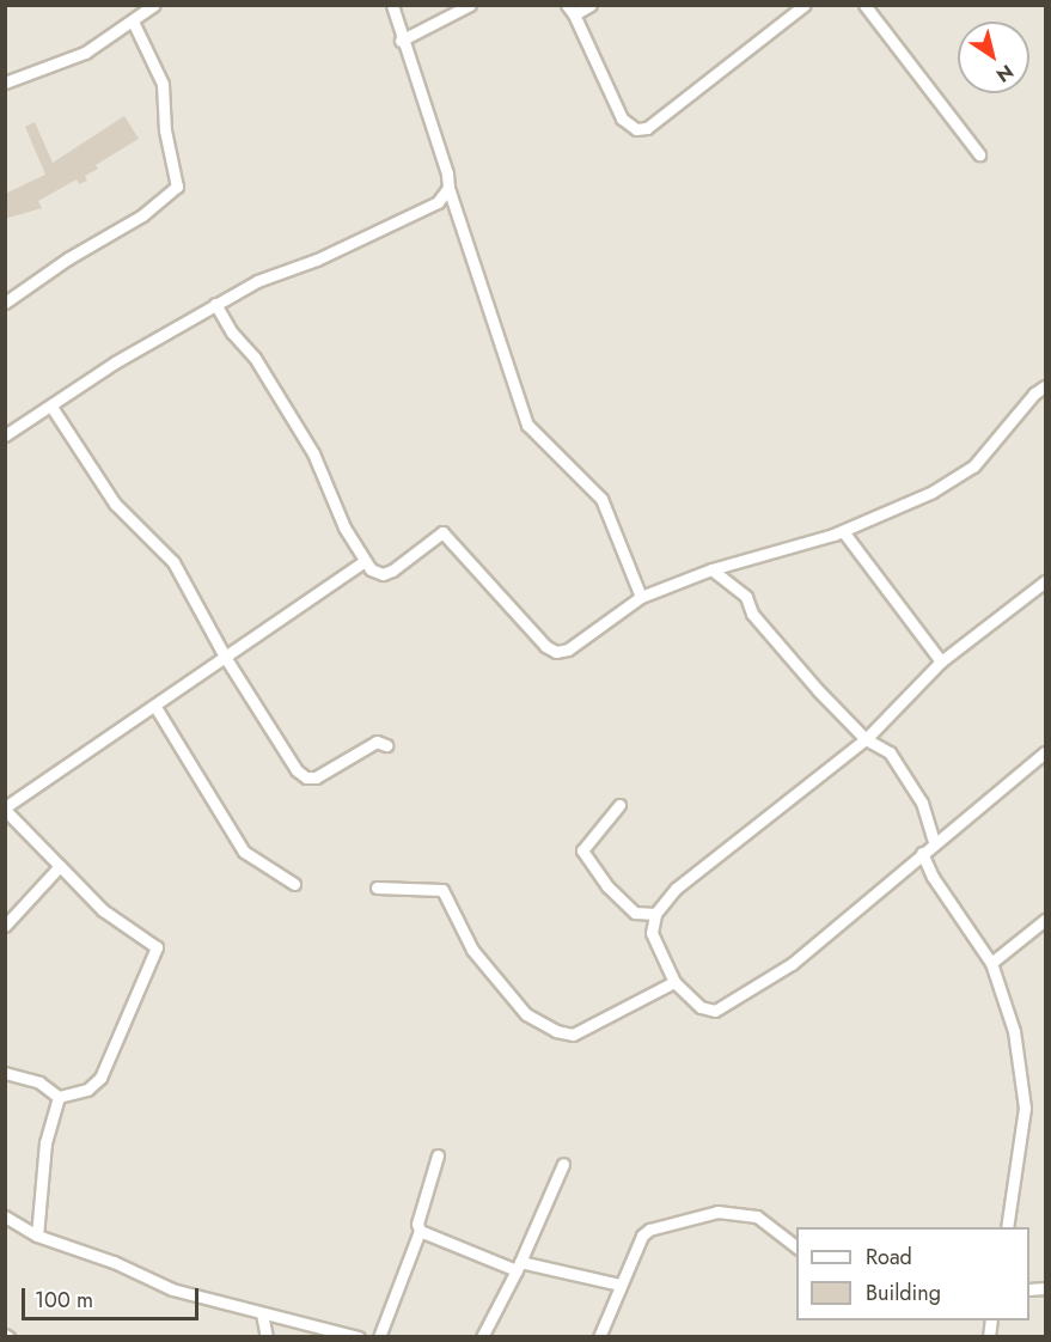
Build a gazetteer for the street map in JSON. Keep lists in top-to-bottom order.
{
  "legend": ["Road", "Building"],
  "scale_bar": "100 m",
  "north": "bottom right"
}
